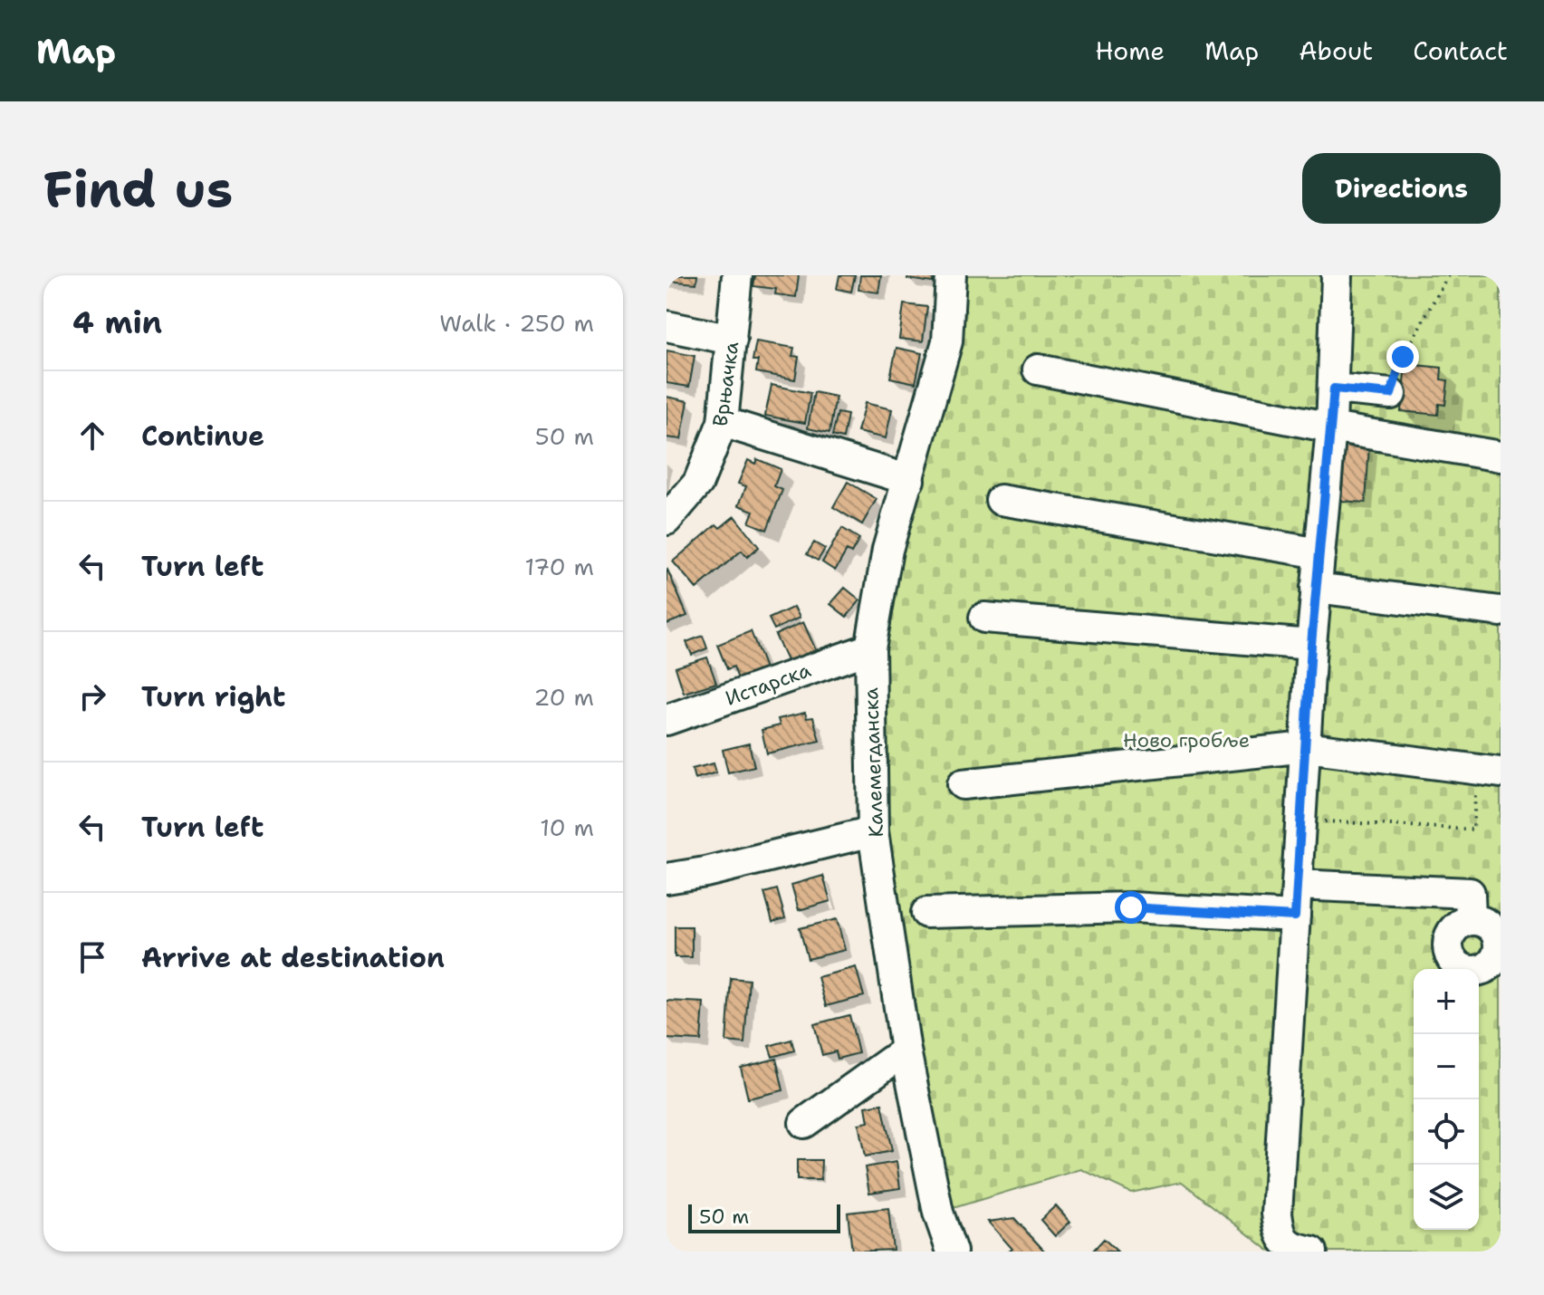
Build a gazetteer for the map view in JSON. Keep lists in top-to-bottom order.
{
  "streets": {
    "street": ["Врњачка", "Истарска", "Калемегданска"]
  },
  "crossings": [
    ["Истарска", "Калемегданска"]
  ],
  "parks": ["Ново гробље"],
  "scale_bar": "50 m",
  "page": {
    "header": "Map",
    "nav": [
      "Home",
      "Map",
      "About",
      "Contact"
    ],
    "buttons": "Directions",
    "title": "Find us",
    "heading": ["4 min", "Walk · 250 m"],
    "list": [
      ["Continue", "50 m"],
      ["Turn left", "170 m"],
      ["Turn right", "20 m"],
      ["Turn left", "10 m"],
      "Arrive at destination"
    ],
    "map_buttons": ["+", "−"],
    "scale": "50 m"
  }
}
